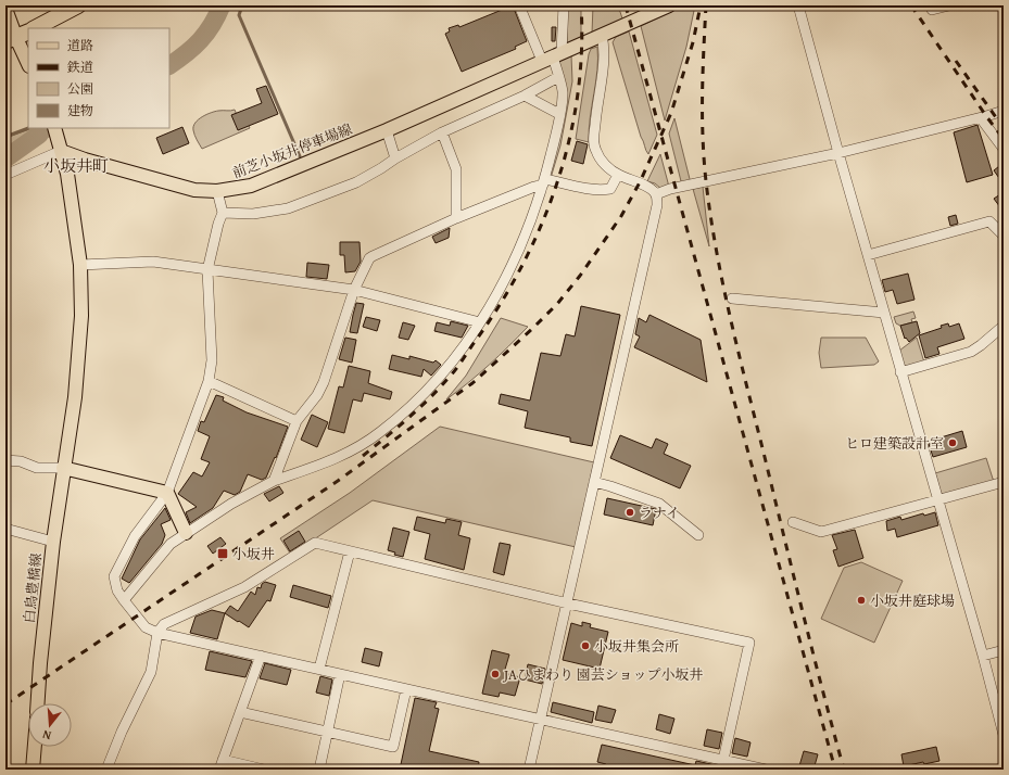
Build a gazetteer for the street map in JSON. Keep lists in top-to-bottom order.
{
  "streets": {
    "main road": ["前芝小坂井停車場線", "白鳥豊橋線"]
  },
  "districts": ["小坂井町"],
  "places": {
    "other": [
      "ヒロ建築設計室",
      "ラナイ",
      "小坂井庭球場",
      "小坂井集会所",
      "JAひまわり 園芸ショップ小坂井"
    ],
    "transit": ["小坂井"]
  },
  "legend": [
    "道路",
    "鉄道",
    "公園",
    "建物"
  ],
  "north": "bottom"
}
